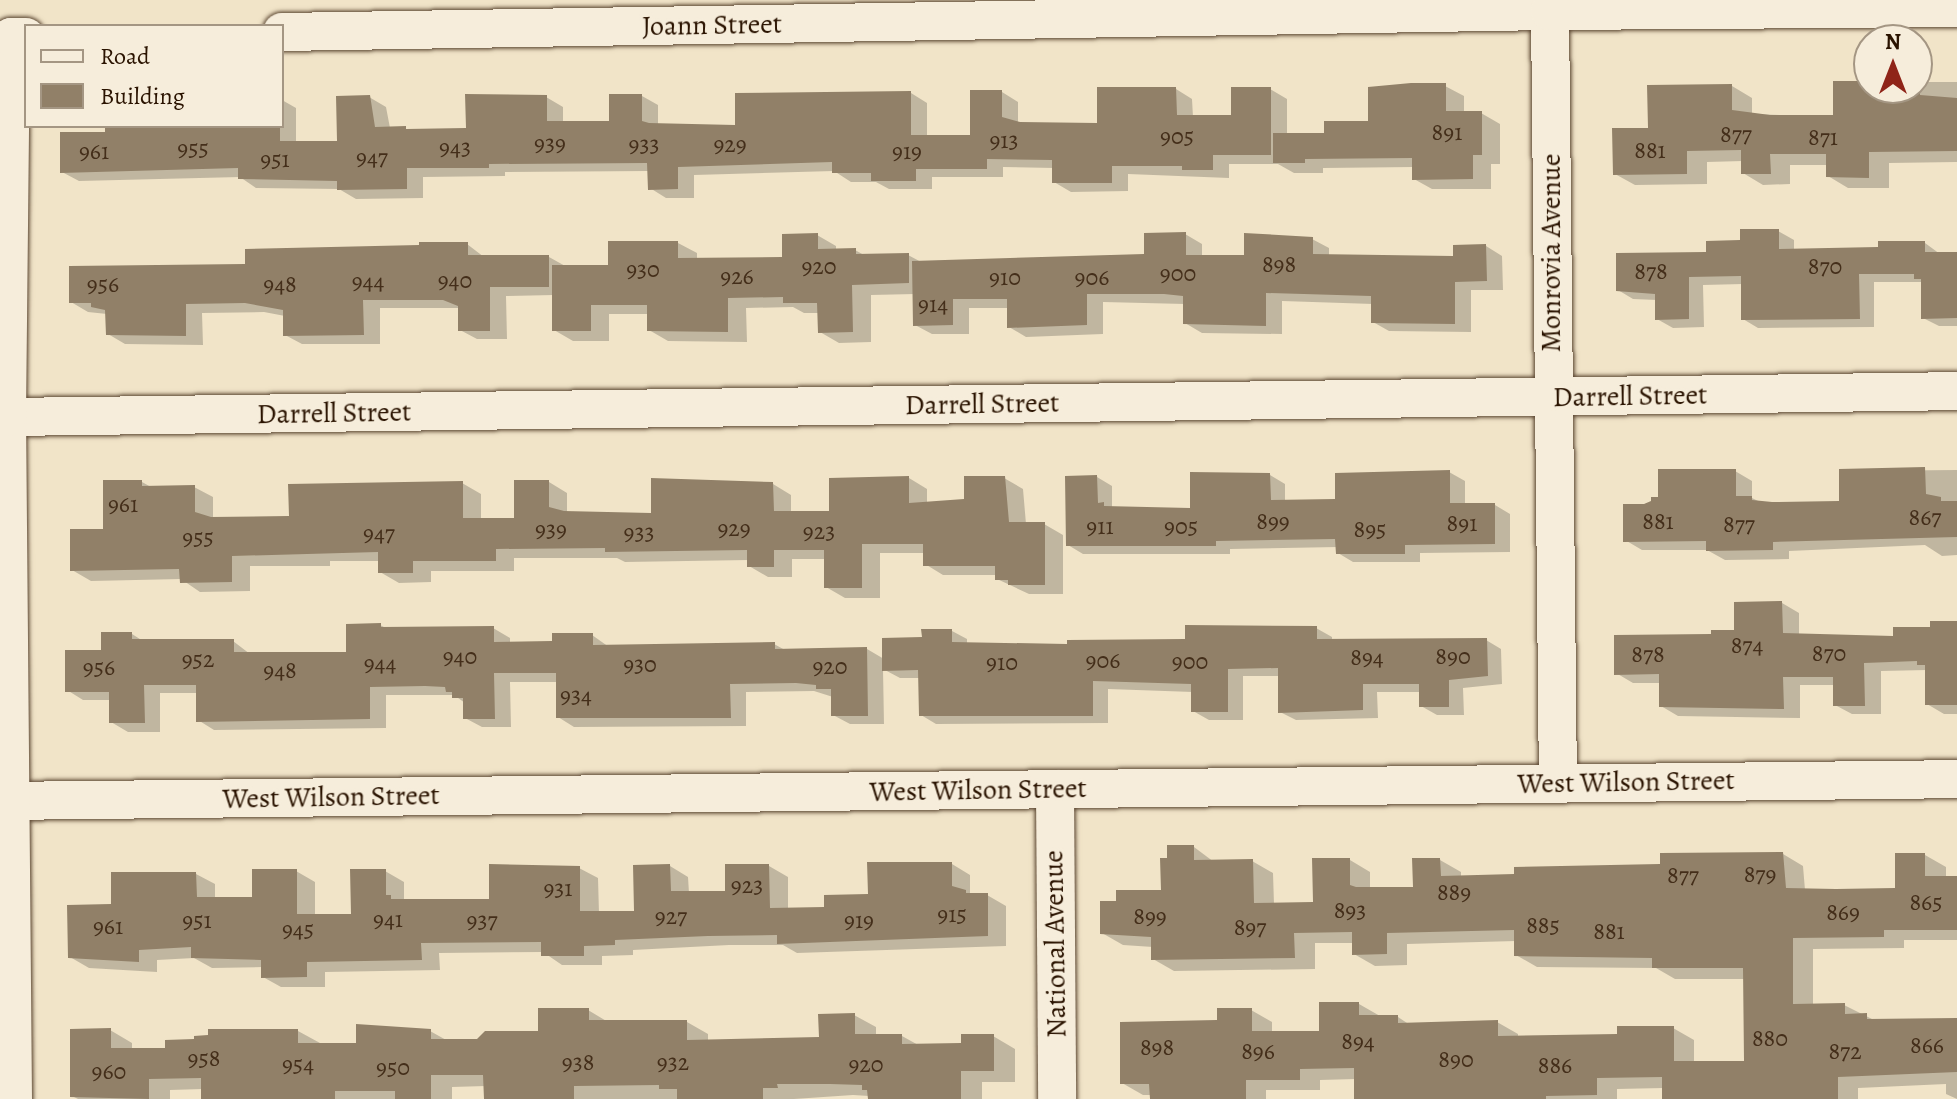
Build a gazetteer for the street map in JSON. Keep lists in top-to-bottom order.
{
  "streets": {
    "street": [
      "Joann Street",
      "Monrovia Avenue",
      "Darrell Street",
      "West Wilson Street",
      "National Avenue"
    ]
  },
  "crossings": [
    ["Joann Street", "Monrovia Avenue"],
    ["Monrovia Avenue", "Darrell Street"],
    ["Monrovia Avenue", "West Wilson Street"],
    ["West Wilson Street", "National Avenue"]
  ],
  "house_numbers": [
    "891",
    "877",
    "905",
    "871",
    "913",
    "939",
    "933",
    "929",
    "943",
    "955",
    "881",
    "961",
    "919",
    "947",
    "951",
    "898",
    "920",
    "870",
    "930",
    "878",
    "900",
    "926",
    "910",
    "906",
    "940",
    "944",
    "956",
    "948",
    "914",
    "961",
    "867",
    "899",
    "881",
    "891",
    "877",
    "911",
    "905",
    "929",
    "939",
    "895",
    "923",
    "933",
    "947",
    "955",
    "874",
    "870",
    "878",
    "940",
    "890",
    "894",
    "952",
    "906",
    "900",
    "910",
    "944",
    "930",
    "920",
    "956",
    "948",
    "934",
    "879",
    "877",
    "923",
    "931",
    "889",
    "865",
    "893",
    "869",
    "915",
    "927",
    "899",
    "941",
    "951",
    "937",
    "919",
    "885",
    "961",
    "897",
    "945",
    "881",
    "880",
    "894",
    "866",
    "898",
    "896",
    "872",
    "958",
    "890",
    "938",
    "932",
    "954",
    "920",
    "886",
    "950",
    "960"
  ],
  "legend": ["Road", "Building"],
  "north": "top"
}
